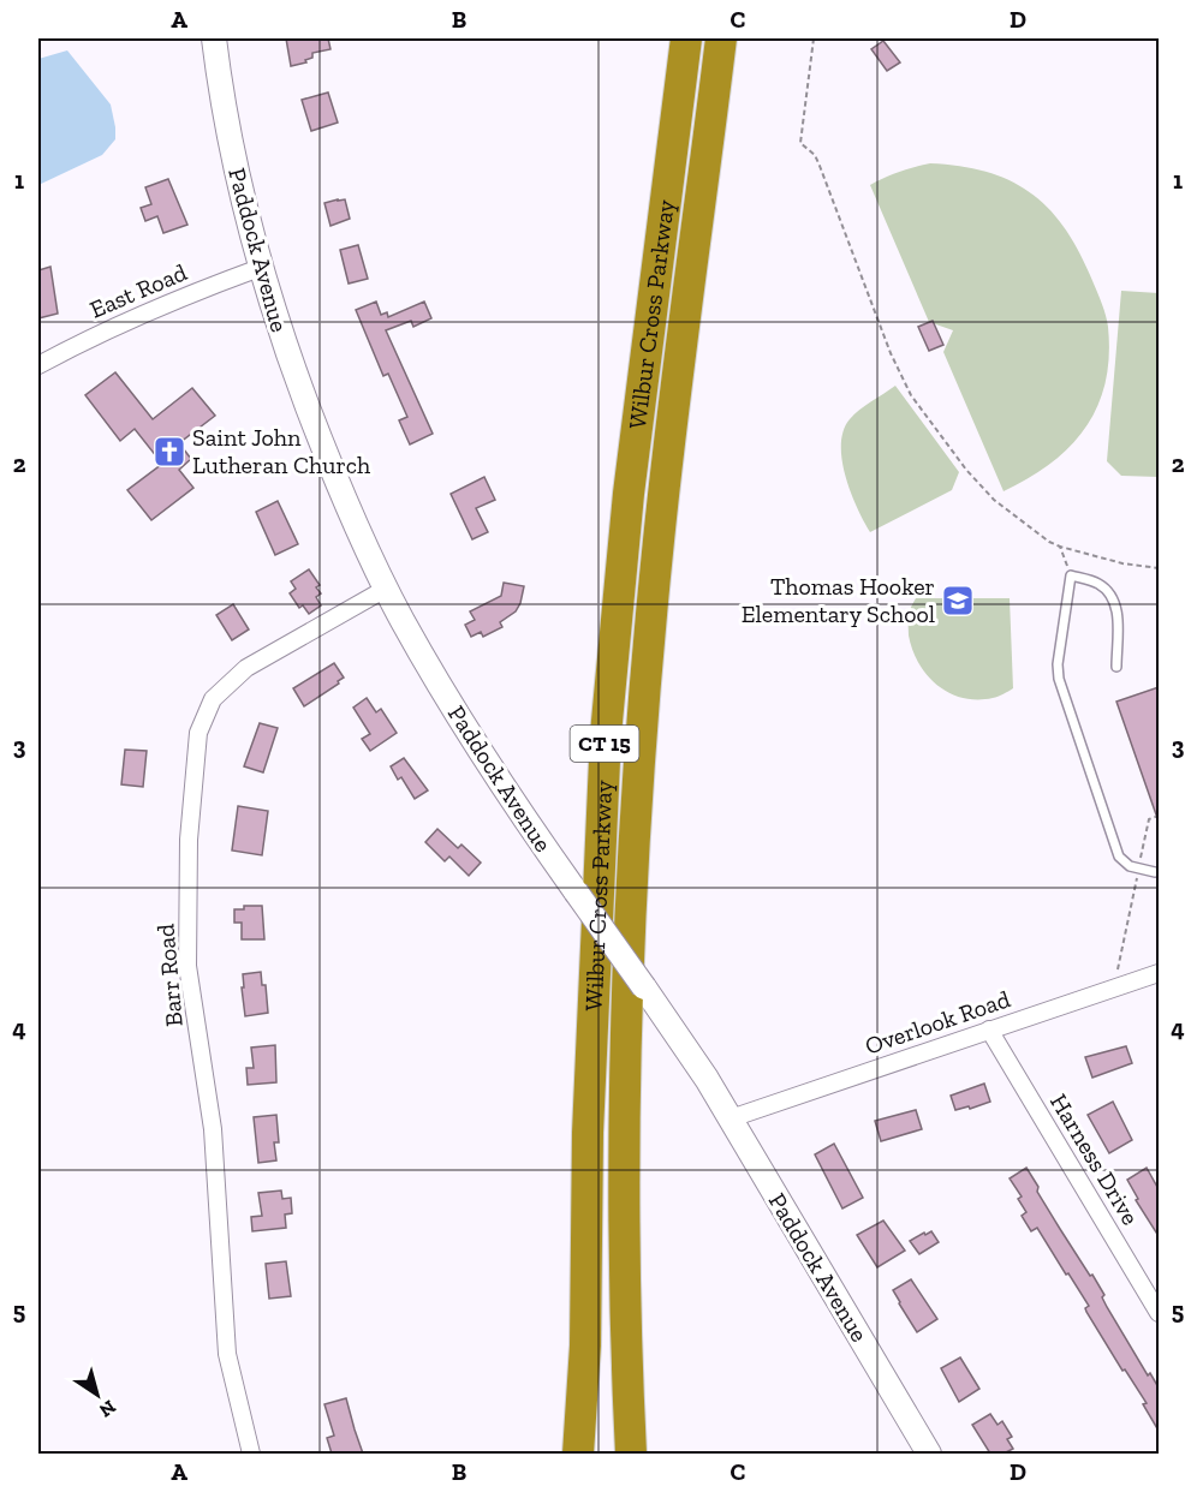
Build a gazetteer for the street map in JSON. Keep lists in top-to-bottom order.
{
  "streets": {
    "highway": ["Wilbur Cross Parkway", "CT 15"],
    "main road": ["Paddock Avenue"],
    "street": [
      "East Road",
      "Barr Road",
      "Overlook Road",
      "Harness Drive"
    ]
  },
  "crossings": [
    ["Paddock Avenue", "East Road"],
    ["Paddock Avenue", "Barr Road"],
    ["Paddock Avenue", "Overlook Road"],
    ["Overlook Road", "Harness Drive"]
  ],
  "places": {
    "church": ["Saint John Lutheran Church"],
    "school or university": ["Thomas Hooker Elementary School"]
  },
  "north": "bottom right",
  "grid": {
    "columns": [
      "A",
      "B",
      "C",
      "D"
    ],
    "rows": [
      "1",
      "2",
      "3",
      "4",
      "5"
    ]
  }
}
